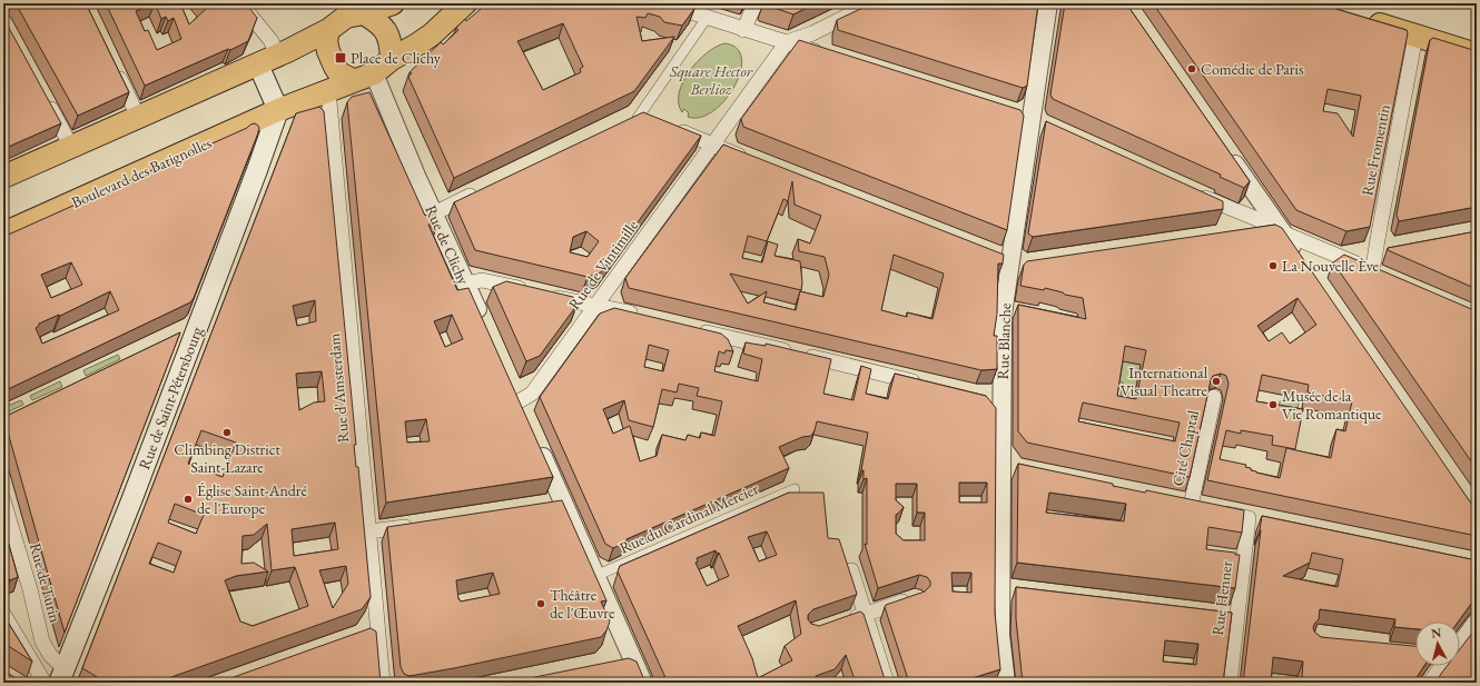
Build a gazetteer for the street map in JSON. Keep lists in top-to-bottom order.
{
  "streets": {
    "main road": ["Boulevard des Batignolles", "Rue de Saint-Pétersbourg"],
    "street": [
      "Rue Fromentin",
      "Rue de Clichy",
      "Rue de Vintimille",
      "Rue Blanche",
      "Rue d'Amsterdam",
      "Cité Chaptal",
      "Rue du Cardinal Mercier",
      "Rue de Turin",
      "Rue Henner"
    ]
  },
  "crossings": [
    ["Boulevard des Batignolles", "Rue de Saint-Pétersbourg"],
    ["Rue de Saint-Pétersbourg", "Rue de Turin"],
    ["Cité Chaptal", "Rue Henner"]
  ],
  "parks": ["Square Hector Berlioz"],
  "places": {
    "transit": ["Place de Clichy"],
    "other": [
      "Comédie de Paris",
      "La Nouvelle Ève",
      "International Visual Theatre",
      "Musée de la Vie Romantique",
      "Climbing District Saint-Lazare",
      "Église Saint-André de l'Europe",
      "Théâtre de l'Œuvre"
    ]
  },
  "north": "top"
}
